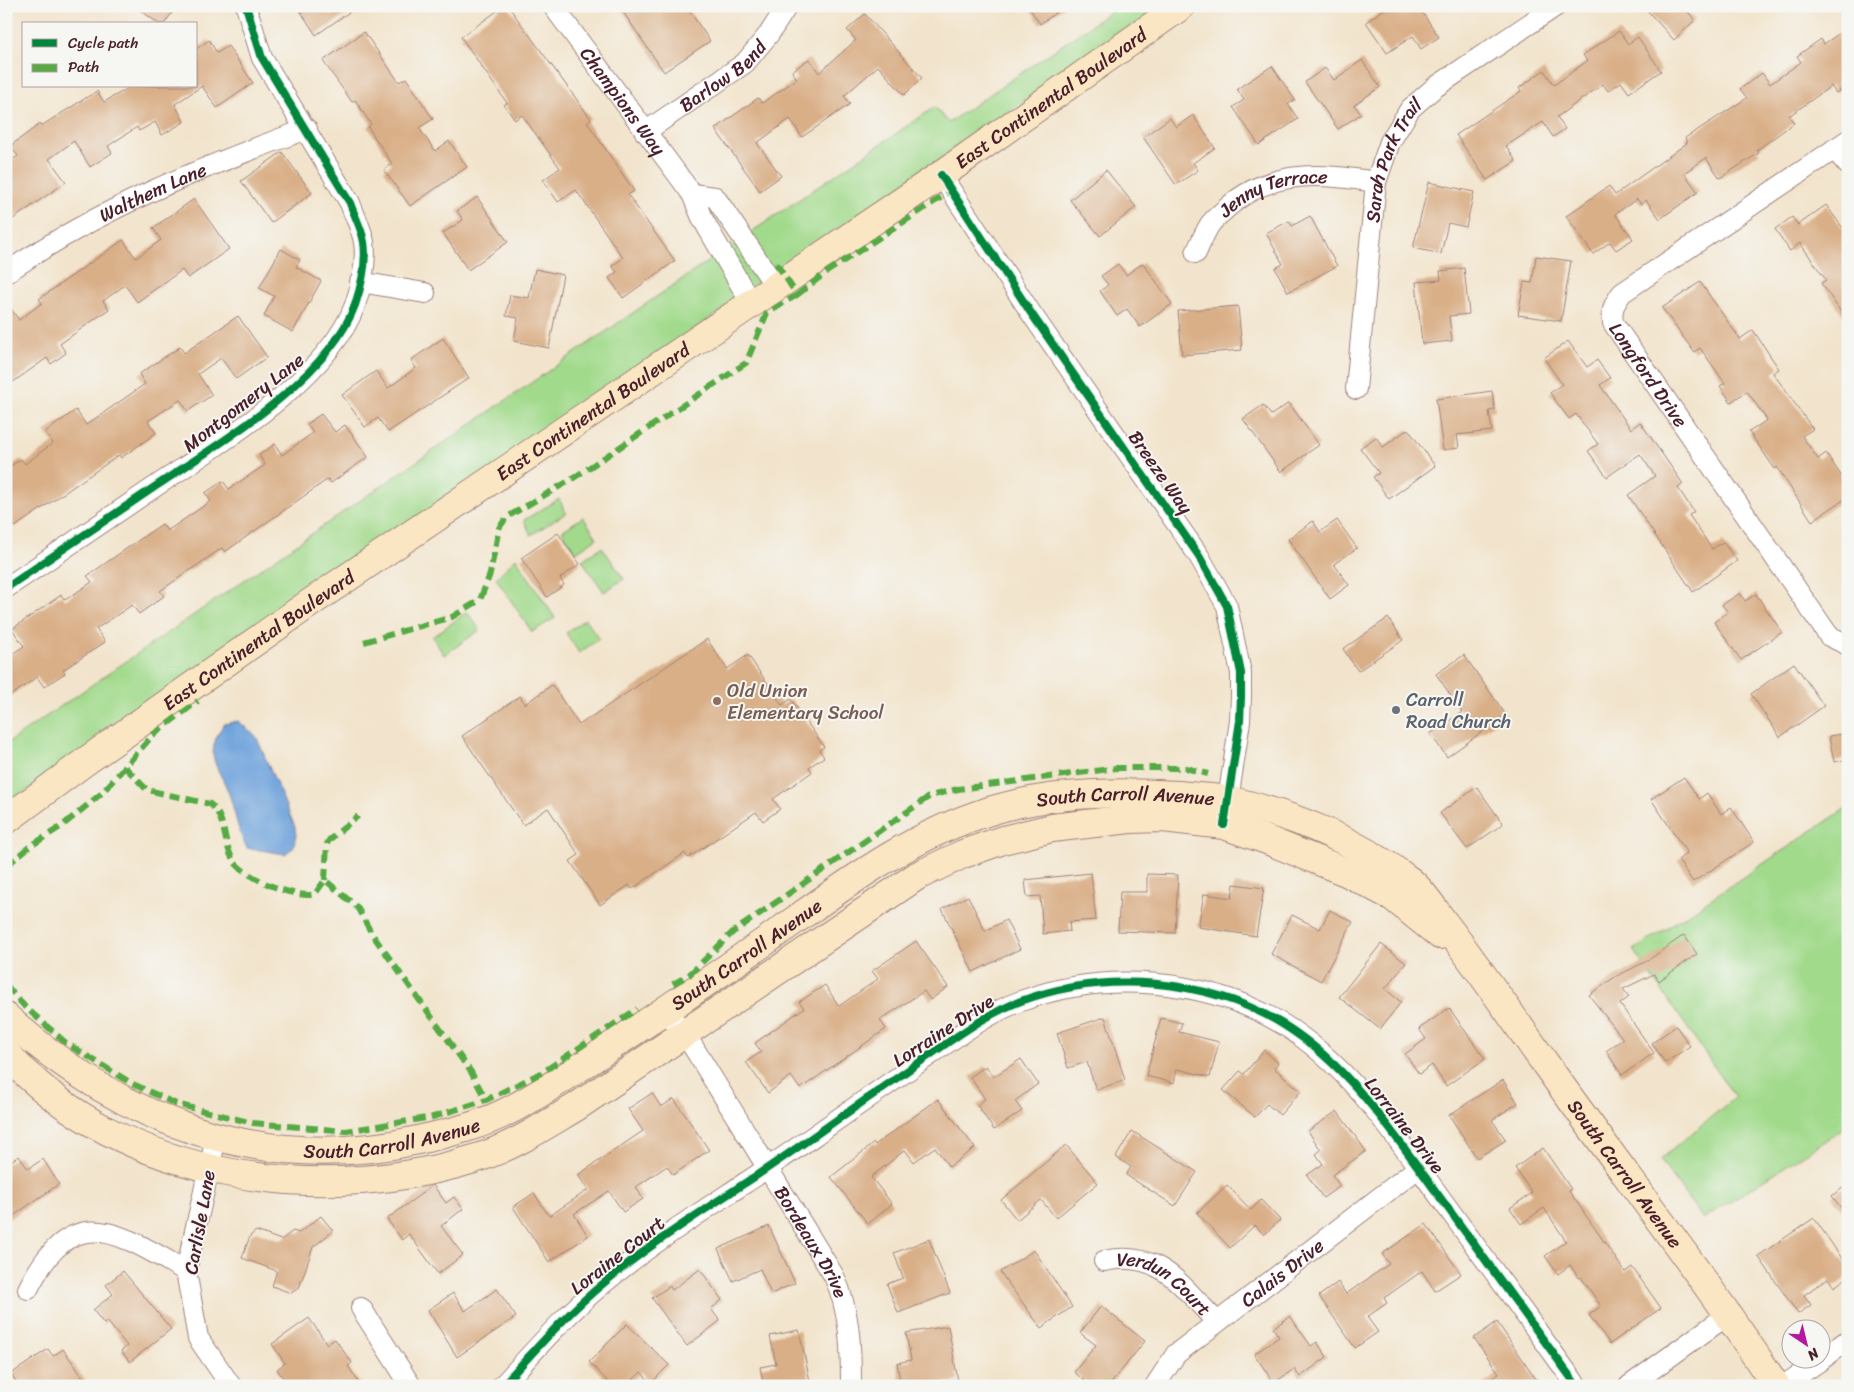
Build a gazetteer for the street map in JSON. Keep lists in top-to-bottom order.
{
  "streets": {
    "main road": ["East Continental Boulevard", "South Carroll Avenue"],
    "street": [
      "Barlow Bend",
      "Champions Way",
      "Sarah Park Trail",
      "Walthem Lane",
      "Jenny Terrace",
      "Longford Drive",
      "Montgomery Lane",
      "Breeze Way",
      "Lorraine Drive",
      "Carlisle Lane",
      "Bordeaux Drive",
      "Loraine Court",
      "Calais Drive",
      "Verdun Court"
    ]
  },
  "crossings": [
    ["Barlow Bend", "Champions Way"],
    ["East Continental Boulevard", "Champions Way"],
    ["East Continental Boulevard", "Breeze Way"],
    ["Sarah Park Trail", "Jenny Terrace"],
    ["Walthem Lane", "Montgomery Lane"],
    ["Breeze Way", "South Carroll Avenue"],
    ["South Carroll Avenue", "Carlisle Lane"],
    ["South Carroll Avenue", "Bordeaux Drive"],
    ["Lorraine Drive", "Bordeaux Drive"],
    ["Lorraine Drive", "Loraine Court"],
    ["Lorraine Drive", "Calais Drive"],
    ["Bordeaux Drive", "Loraine Court"],
    ["Calais Drive", "Verdun Court"]
  ],
  "places": ["Old Union Elementary School", "Carroll Road Church"],
  "legend": ["Cycle path", "Path"],
  "north": "bottom right"
}
